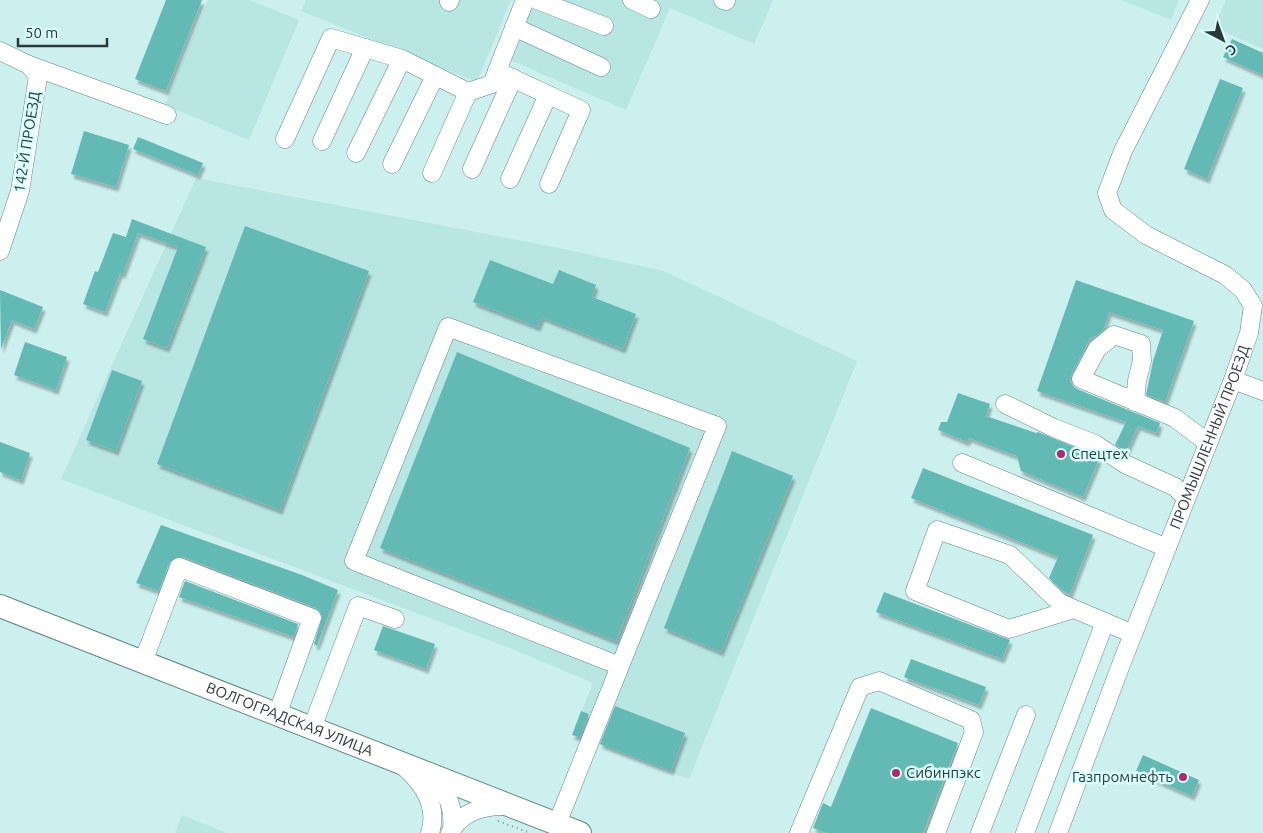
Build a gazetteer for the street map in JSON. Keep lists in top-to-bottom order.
{
  "streets": {
    "main road": ["ВОЛГОГРАДСКАЯ УЛИЦА"],
    "lane": ["142-Й ПРОЕЗД", "ПРОМЫШЛЕННЫЙ ПРОЕЗД"]
  },
  "places": ["Спецтех", "Сибинпэкс", "Газпромнефть"],
  "scale_bar": "50 m",
  "north": "bottom right"
}
